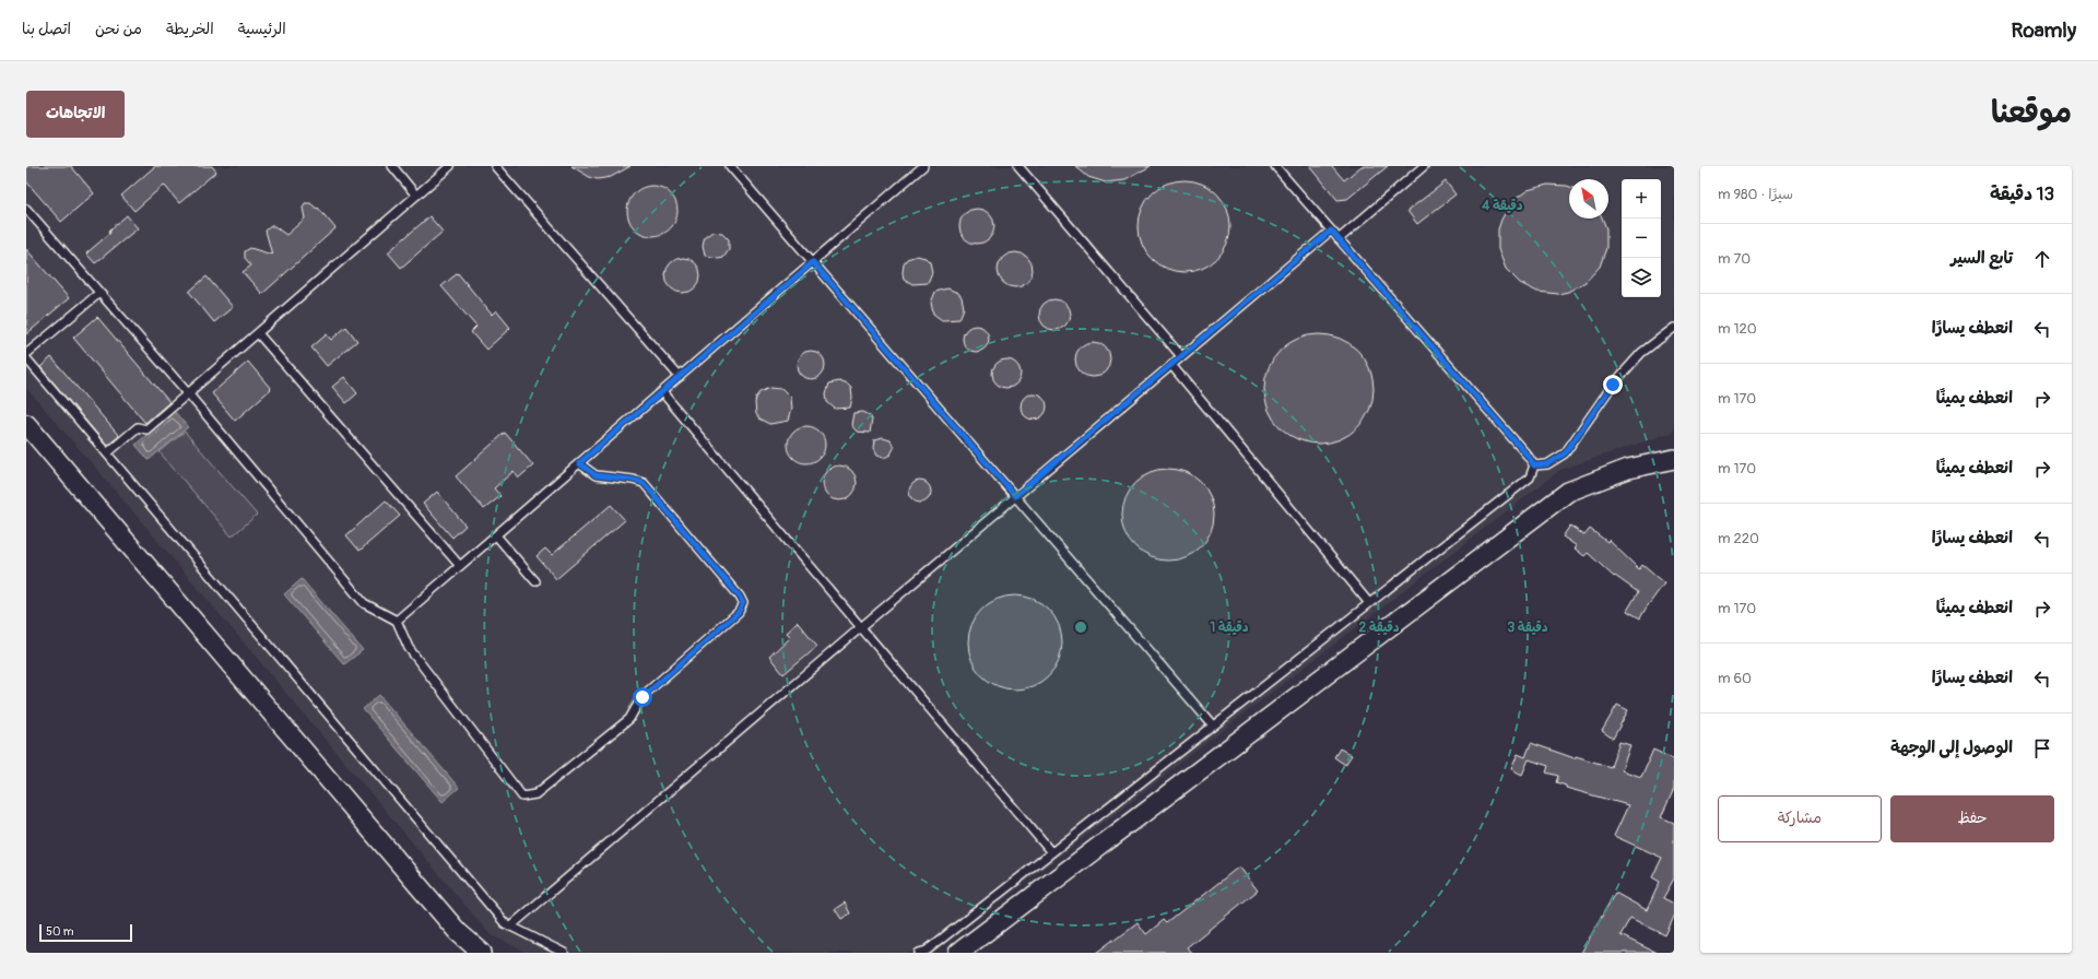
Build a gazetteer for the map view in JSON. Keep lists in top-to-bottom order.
{
  "scale_bar": "50 m",
  "north": "top left",
  "page": {
    "header": "Roamly",
    "nav": [
      "الرئيسية",
      "الخريطة",
      "من نحن",
      "اتصل بنا"
    ],
    "title": "موقعنا",
    "buttons": [
      "الاتجاهات",
      ["حفظ", "مشاركة"]
    ],
    "heading": ["13 دقيقة", "سيرًا · 980 m"],
    "map_buttons": ["+", "−"],
    "list": [
      ["تابع السير", "70 m"],
      ["انعطف يسارًا", "120 m"],
      ["انعطف يمينًا", "170 m"],
      ["انعطف يمينًا", "170 m"],
      ["انعطف يسارًا", "220 m"],
      ["انعطف يمينًا", "170 m"],
      ["انعطف يسارًا", "60 m"],
      "الوصول إلى الوجهة"
    ],
    "scale": "50 m"
  },
  "rings": [
    "4 دقيقة",
    "1 دقيقة",
    "2 دقيقة",
    "3 دقيقة"
  ]
}
